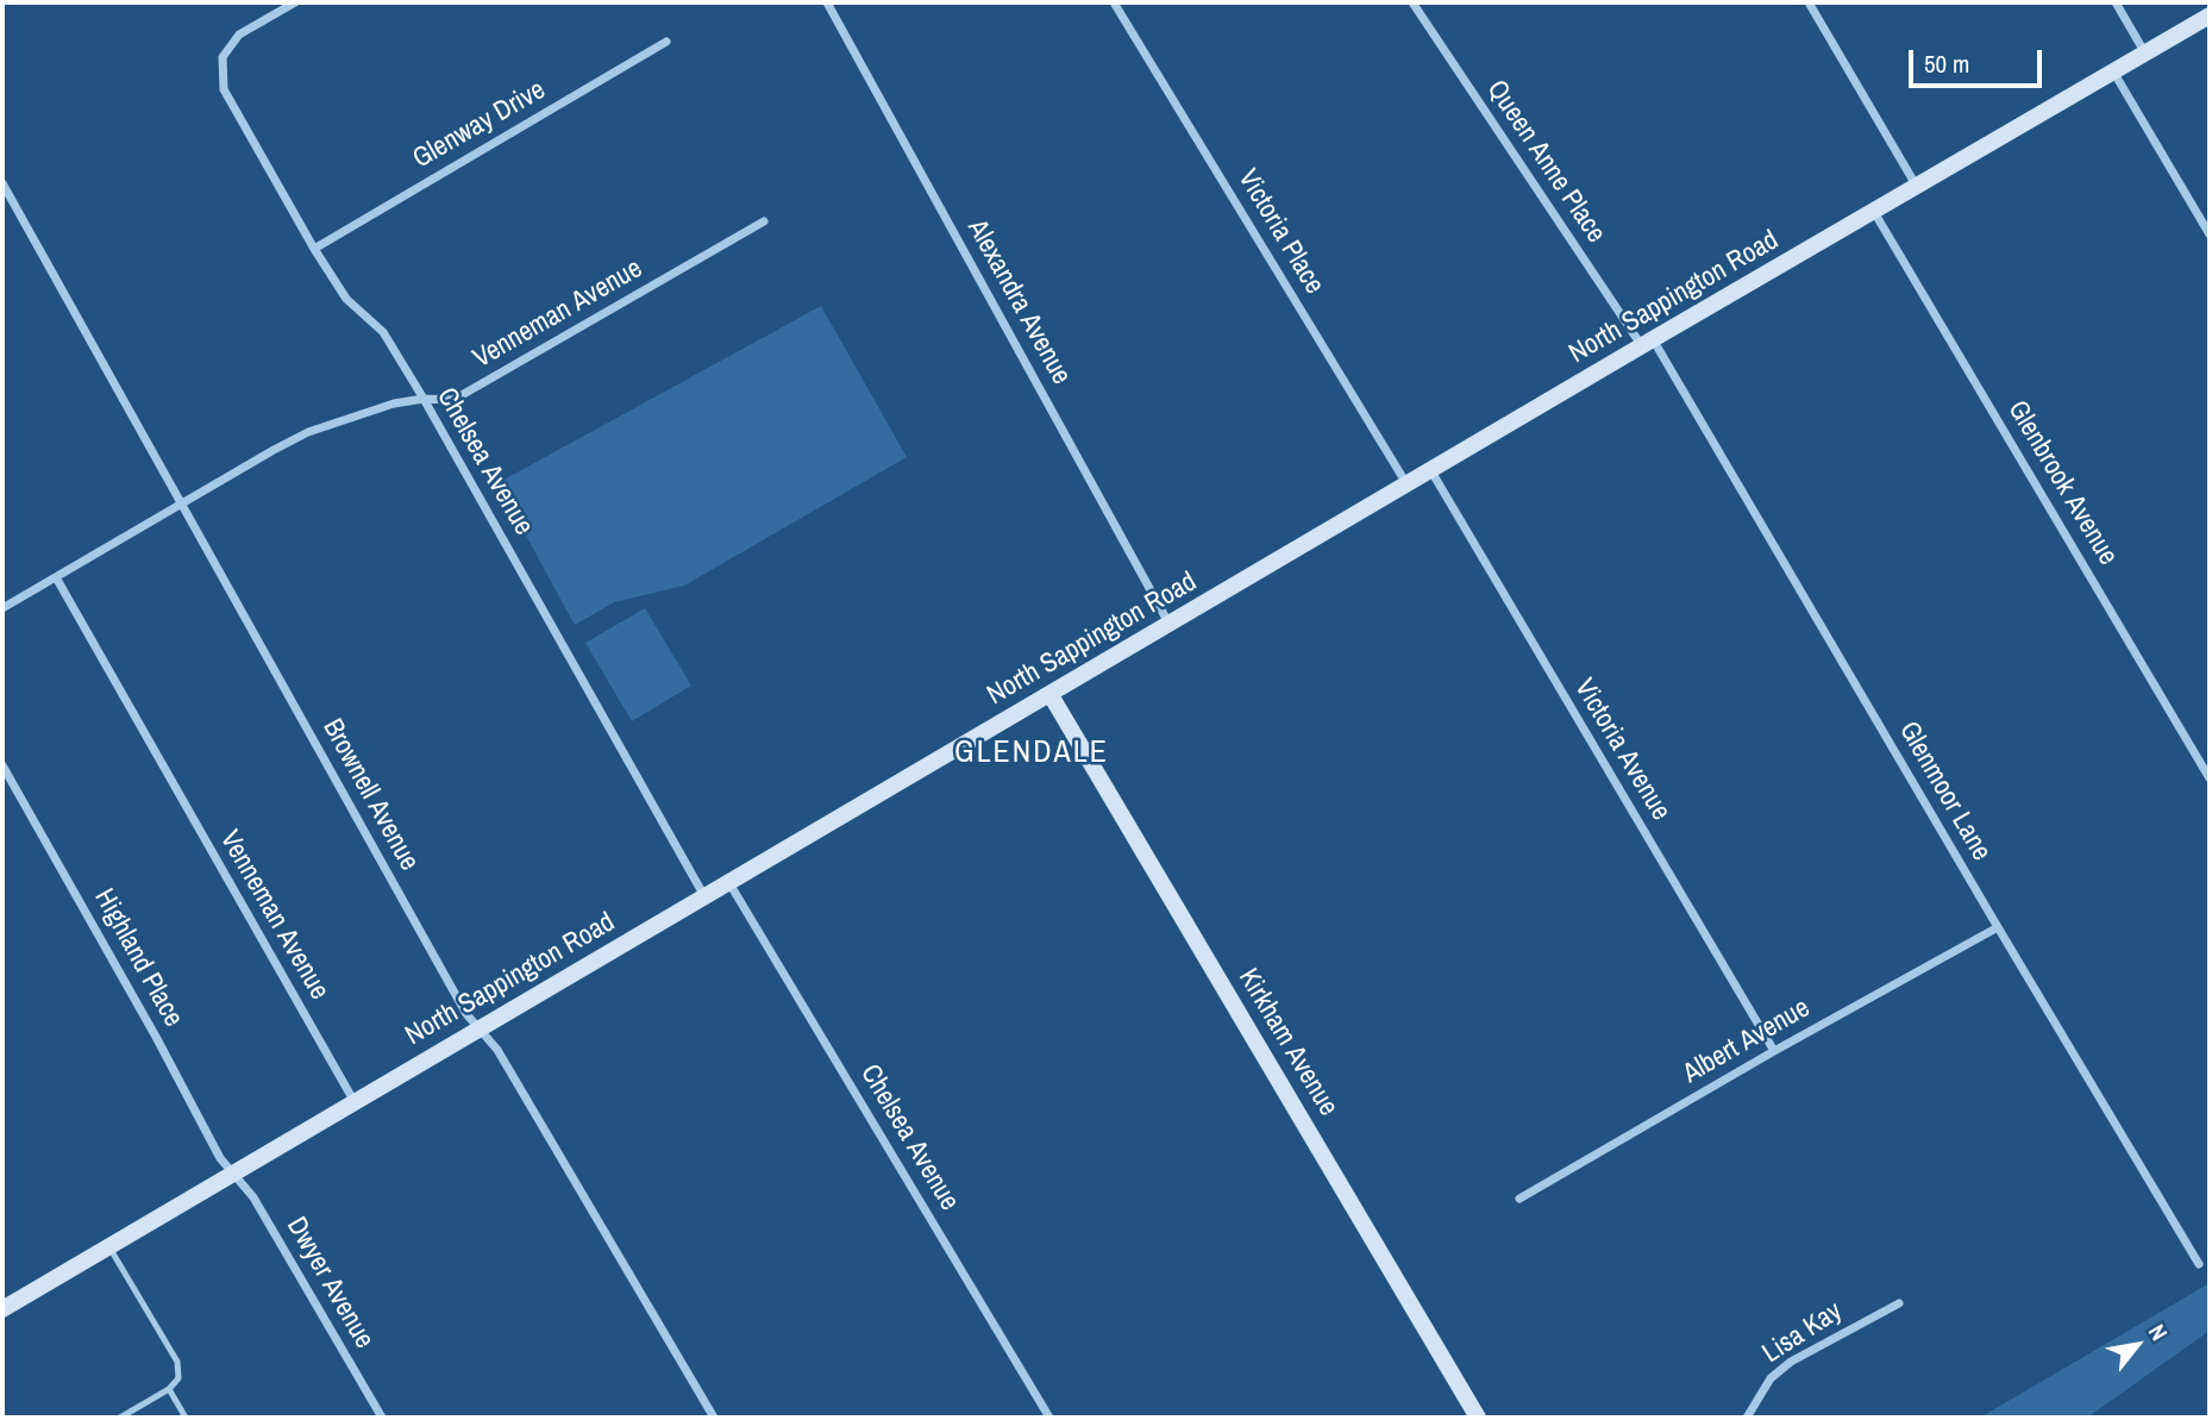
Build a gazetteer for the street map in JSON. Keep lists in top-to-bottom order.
{
  "streets": {
    "street": [
      "Glenway Drive",
      "Queen Anne Place",
      "Victoria Place",
      "North Sappington Road",
      "Alexandra Avenue",
      "Venneman Avenue",
      "Chelsea Avenue",
      "Glenbrook Avenue",
      "Victoria Avenue",
      "Glenmoor Lane",
      "Brownell Avenue",
      "Highland Place",
      "Albert Avenue",
      "Kirkham Avenue",
      "Dwyer Avenue",
      "Lisa Kay"
    ]
  },
  "crossings": [
    ["Glenway Drive", "Chelsea Avenue"],
    ["Queen Anne Place", "North Sappington Road"],
    ["Queen Anne Place", "Glenmoor Lane"],
    ["Victoria Place", "North Sappington Road"],
    ["North Sappington Road", "Alexandra Avenue"],
    ["North Sappington Road", "Venneman Avenue"],
    ["North Sappington Road", "Chelsea Avenue"],
    ["North Sappington Road", "Glenbrook Avenue"],
    ["North Sappington Road", "Victoria Avenue"],
    ["North Sappington Road", "Glenmoor Lane"],
    ["North Sappington Road", "Brownell Avenue"],
    ["North Sappington Road", "Highland Place"],
    ["North Sappington Road", "Kirkham Avenue"],
    ["North Sappington Road", "Dwyer Avenue"],
    ["Venneman Avenue", "Chelsea Avenue"],
    ["Venneman Avenue", "Brownell Avenue"],
    ["Victoria Avenue", "Albert Avenue"],
    ["Glenmoor Lane", "Albert Avenue"],
    ["Highland Place", "Dwyer Avenue"]
  ],
  "districts": ["GLENDALE"],
  "scale_bar": "50 m",
  "north": "top right"
}
